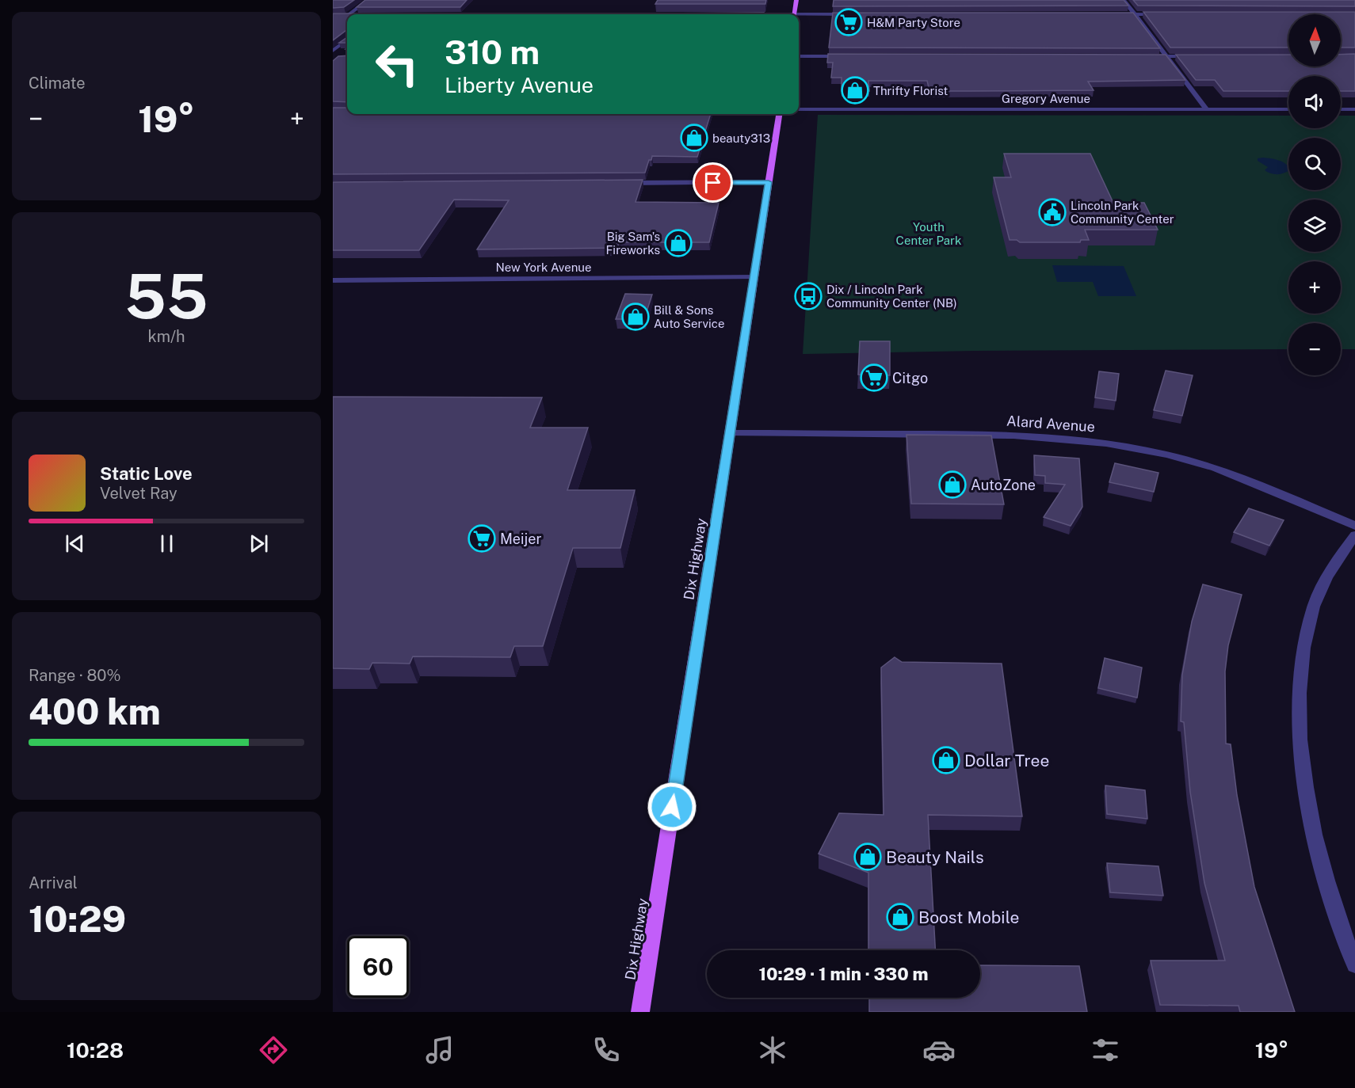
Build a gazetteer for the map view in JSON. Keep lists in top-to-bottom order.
{
  "streets": {
    "main road": ["Dix Highway"],
    "street": ["Gregory Avenue", "New York Avenue", "Alard Avenue"]
  },
  "crossings": [
    ["New York Avenue", "Dix Highway"],
    ["Alard Avenue", "Dix Highway"]
  ],
  "parks": ["Youth Center Park"],
  "places": {
    "supermarket": ["H&M Party Store", "Citgo", "Meijer"],
    "shop": [
      "Thrifty Florist",
      "beauty313",
      "Big Sam's Fireworks",
      "Bill & Sons Auto Service",
      "AutoZone",
      "Dollar Tree",
      "Beauty Nails",
      "Boost Mobile"
    ],
    "public building": ["Lincoln Park Community Center"],
    "bus stop": ["Dix / Lincoln Park Community Center (NB)"]
  },
  "north": "top",
  "page": {
    "tile": [
      "Climate",
      ["55", "km/h"],
      ["Range · 80%", "400 km"],
      ["Arrival", "10:29"]
    ],
    "map_buttons": ["+", "−"],
    "turn": ["310 m", "Liberty Avenue"],
    "heat": ["−", "19°", "+"],
    "song": ["Static Love", "Velvet Ray"],
    "limit": "60",
    "trip": "10:29 · 1 min · 330 m",
    "tabs": ["10:28", "19°"]
  }
}
